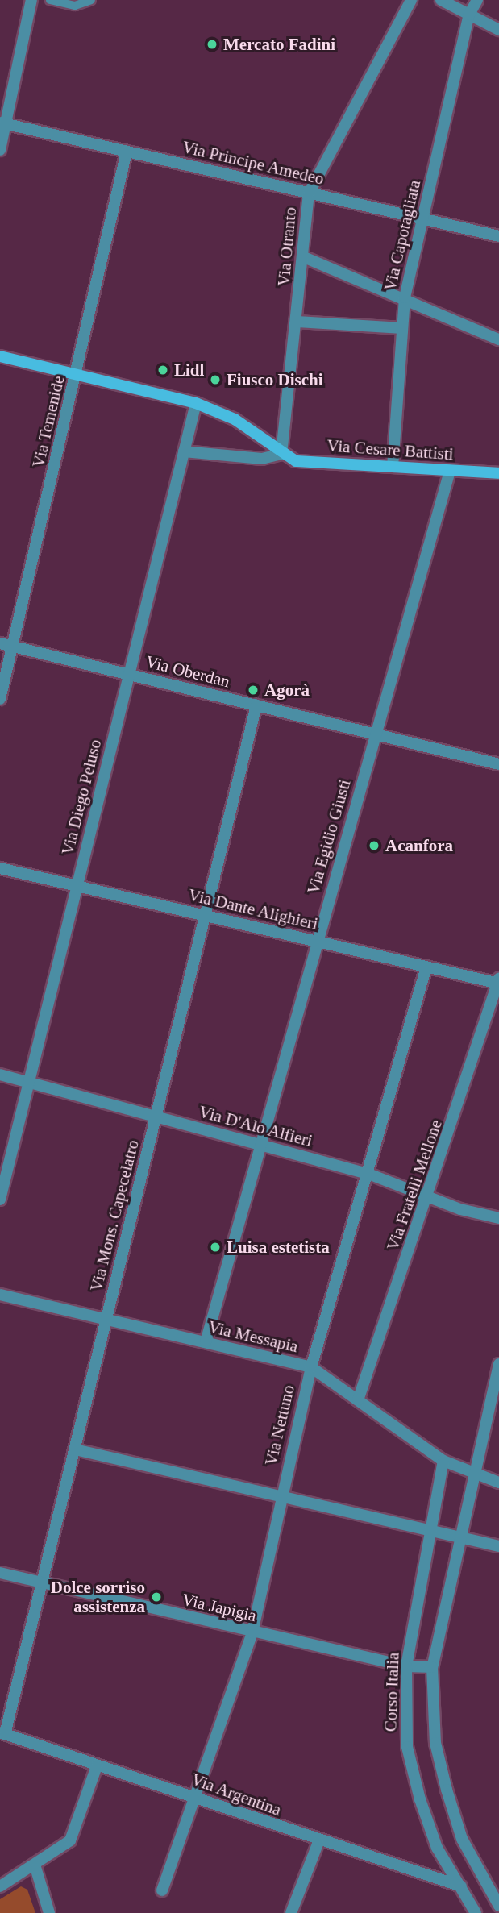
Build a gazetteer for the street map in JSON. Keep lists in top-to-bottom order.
{
  "streets": {
    "main road": ["Via Cesare Battisti"],
    "street": [
      "Via Principe Amedeo",
      "Via Capotagliata",
      "Via Otranto",
      "Via Temenide",
      "Via Oberdan",
      "Via Diego Peluso",
      "Via Egidio Giusti",
      "Via Dante Alighieri",
      "Via D'Alo Alfieri",
      "Via Fratelli Mellone",
      "Via Mons. Capecelatro",
      "Via Messapia",
      "Via Nettuno",
      "Via Japigia",
      "Corso Italia",
      "Via Argentina"
    ]
  },
  "crossings": [
    ["Via Principe Amedeo", "Via Capotagliata"],
    ["Via Principe Amedeo", "Via Otranto"],
    ["Via Principe Amedeo", "Via Temenide"],
    ["Via Capotagliata", "Via Cesare Battisti"],
    ["Via Otranto", "Via Cesare Battisti"],
    ["Via Temenide", "Via Cesare Battisti"],
    ["Via Temenide", "Via Oberdan"],
    ["Via Cesare Battisti", "Via Diego Peluso"],
    ["Via Cesare Battisti", "Via Egidio Giusti"],
    ["Via Oberdan", "Via Diego Peluso"],
    ["Via Oberdan", "Via Egidio Giusti"],
    ["Via Oberdan", "Via Mons. Capecelatro"],
    ["Via Diego Peluso", "Via Dante Alighieri"],
    ["Via Diego Peluso", "Via D'Alo Alfieri"],
    ["Via Egidio Giusti", "Via Dante Alighieri"],
    ["Via Egidio Giusti", "Via D'Alo Alfieri"],
    ["Via Egidio Giusti", "Via Messapia"],
    ["Via Dante Alighieri", "Via Fratelli Mellone"],
    ["Via Dante Alighieri", "Via Mons. Capecelatro"],
    ["Via Dante Alighieri", "Via Nettuno"],
    ["Via D'Alo Alfieri", "Via Fratelli Mellone"],
    ["Via D'Alo Alfieri", "Via Mons. Capecelatro"],
    ["Via D'Alo Alfieri", "Via Nettuno"],
    ["Via Fratelli Mellone", "Via Messapia"],
    ["Via Mons. Capecelatro", "Via Messapia"],
    ["Via Mons. Capecelatro", "Via Japigia"],
    ["Via Mons. Capecelatro", "Via Argentina"],
    ["Via Messapia", "Via Nettuno"],
    ["Via Messapia", "Corso Italia"],
    ["Via Nettuno", "Via Japigia"],
    ["Via Nettuno", "Via Argentina"],
    ["Via Japigia", "Corso Italia"],
    ["Corso Italia", "Via Argentina"]
  ],
  "places": [
    "Mercato Fadini",
    "Lidl",
    "Fiusco Dischi",
    "Agorà",
    "Acanfora",
    "Luisa estetista",
    "Dolce sorriso assistenza"
  ]
}
